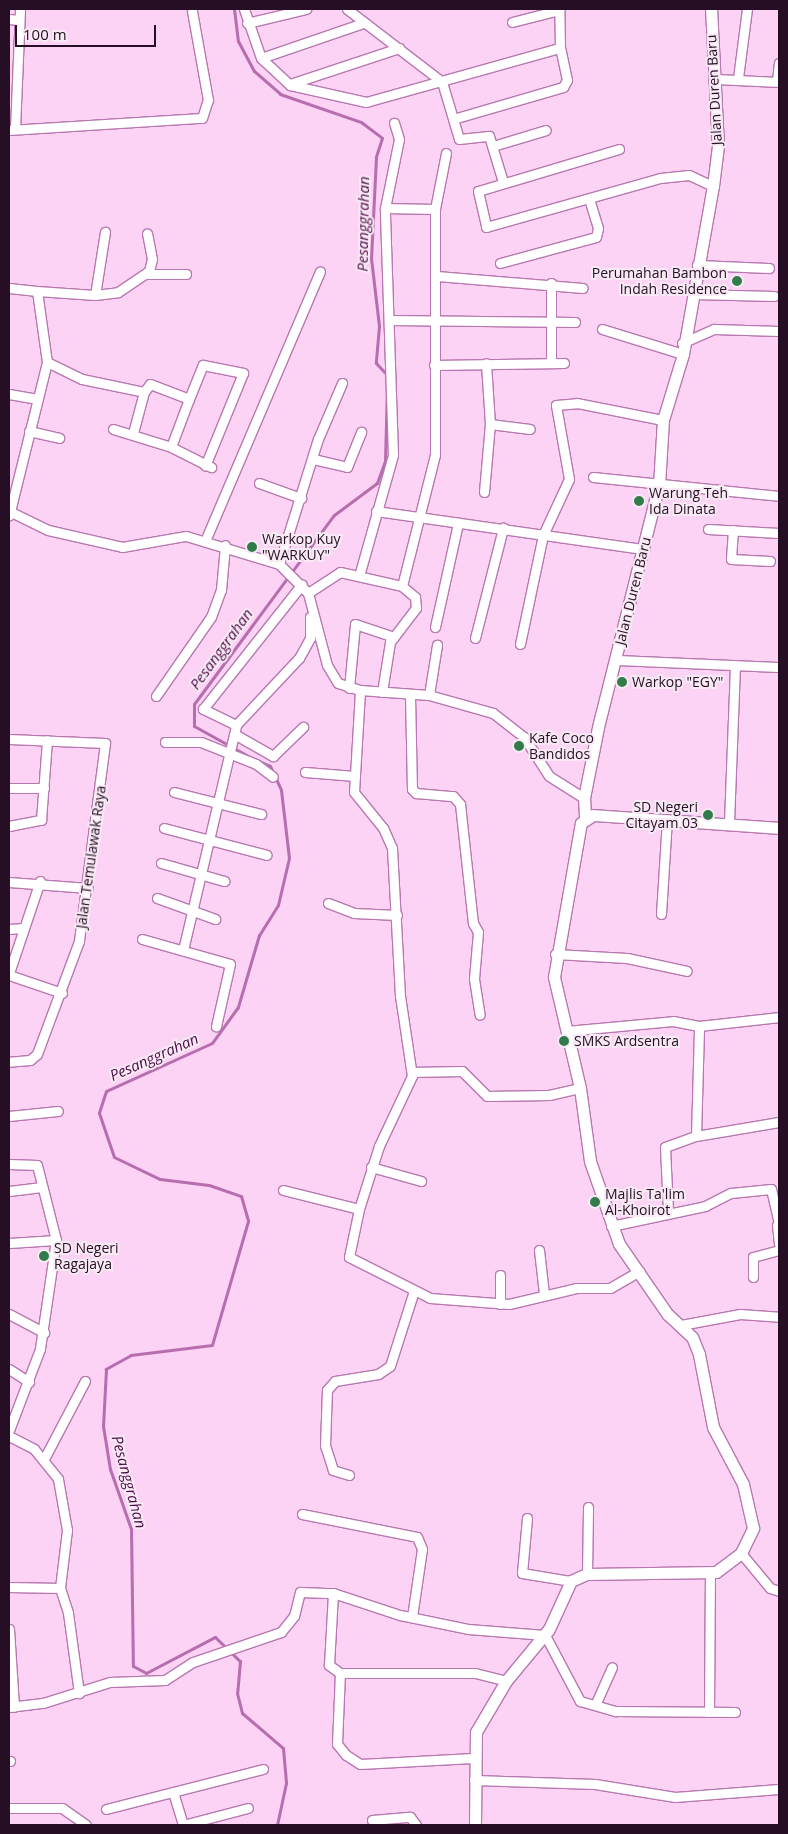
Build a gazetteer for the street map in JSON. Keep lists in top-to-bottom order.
{
  "streets": {
    "street": ["Jalan Duren Baru", "Jalan Temulawak Raya"]
  },
  "water": ["Pesanggrahan"],
  "places": [
    "Perumahan Bambon Indah Residence",
    "Warung Teh Ida Dinata",
    "Warkop Kuy \"WARKUY\"",
    "Warkop \"ЕGY\"",
    "Kafe Coco Bandidos",
    "SD Negeri Citayam 03",
    "SMKS Ardsentra",
    "Majlis Ta'lim Al-Khoirot",
    "SD Negeri Ragajaya"
  ],
  "scale_bar": "100 m"
}
